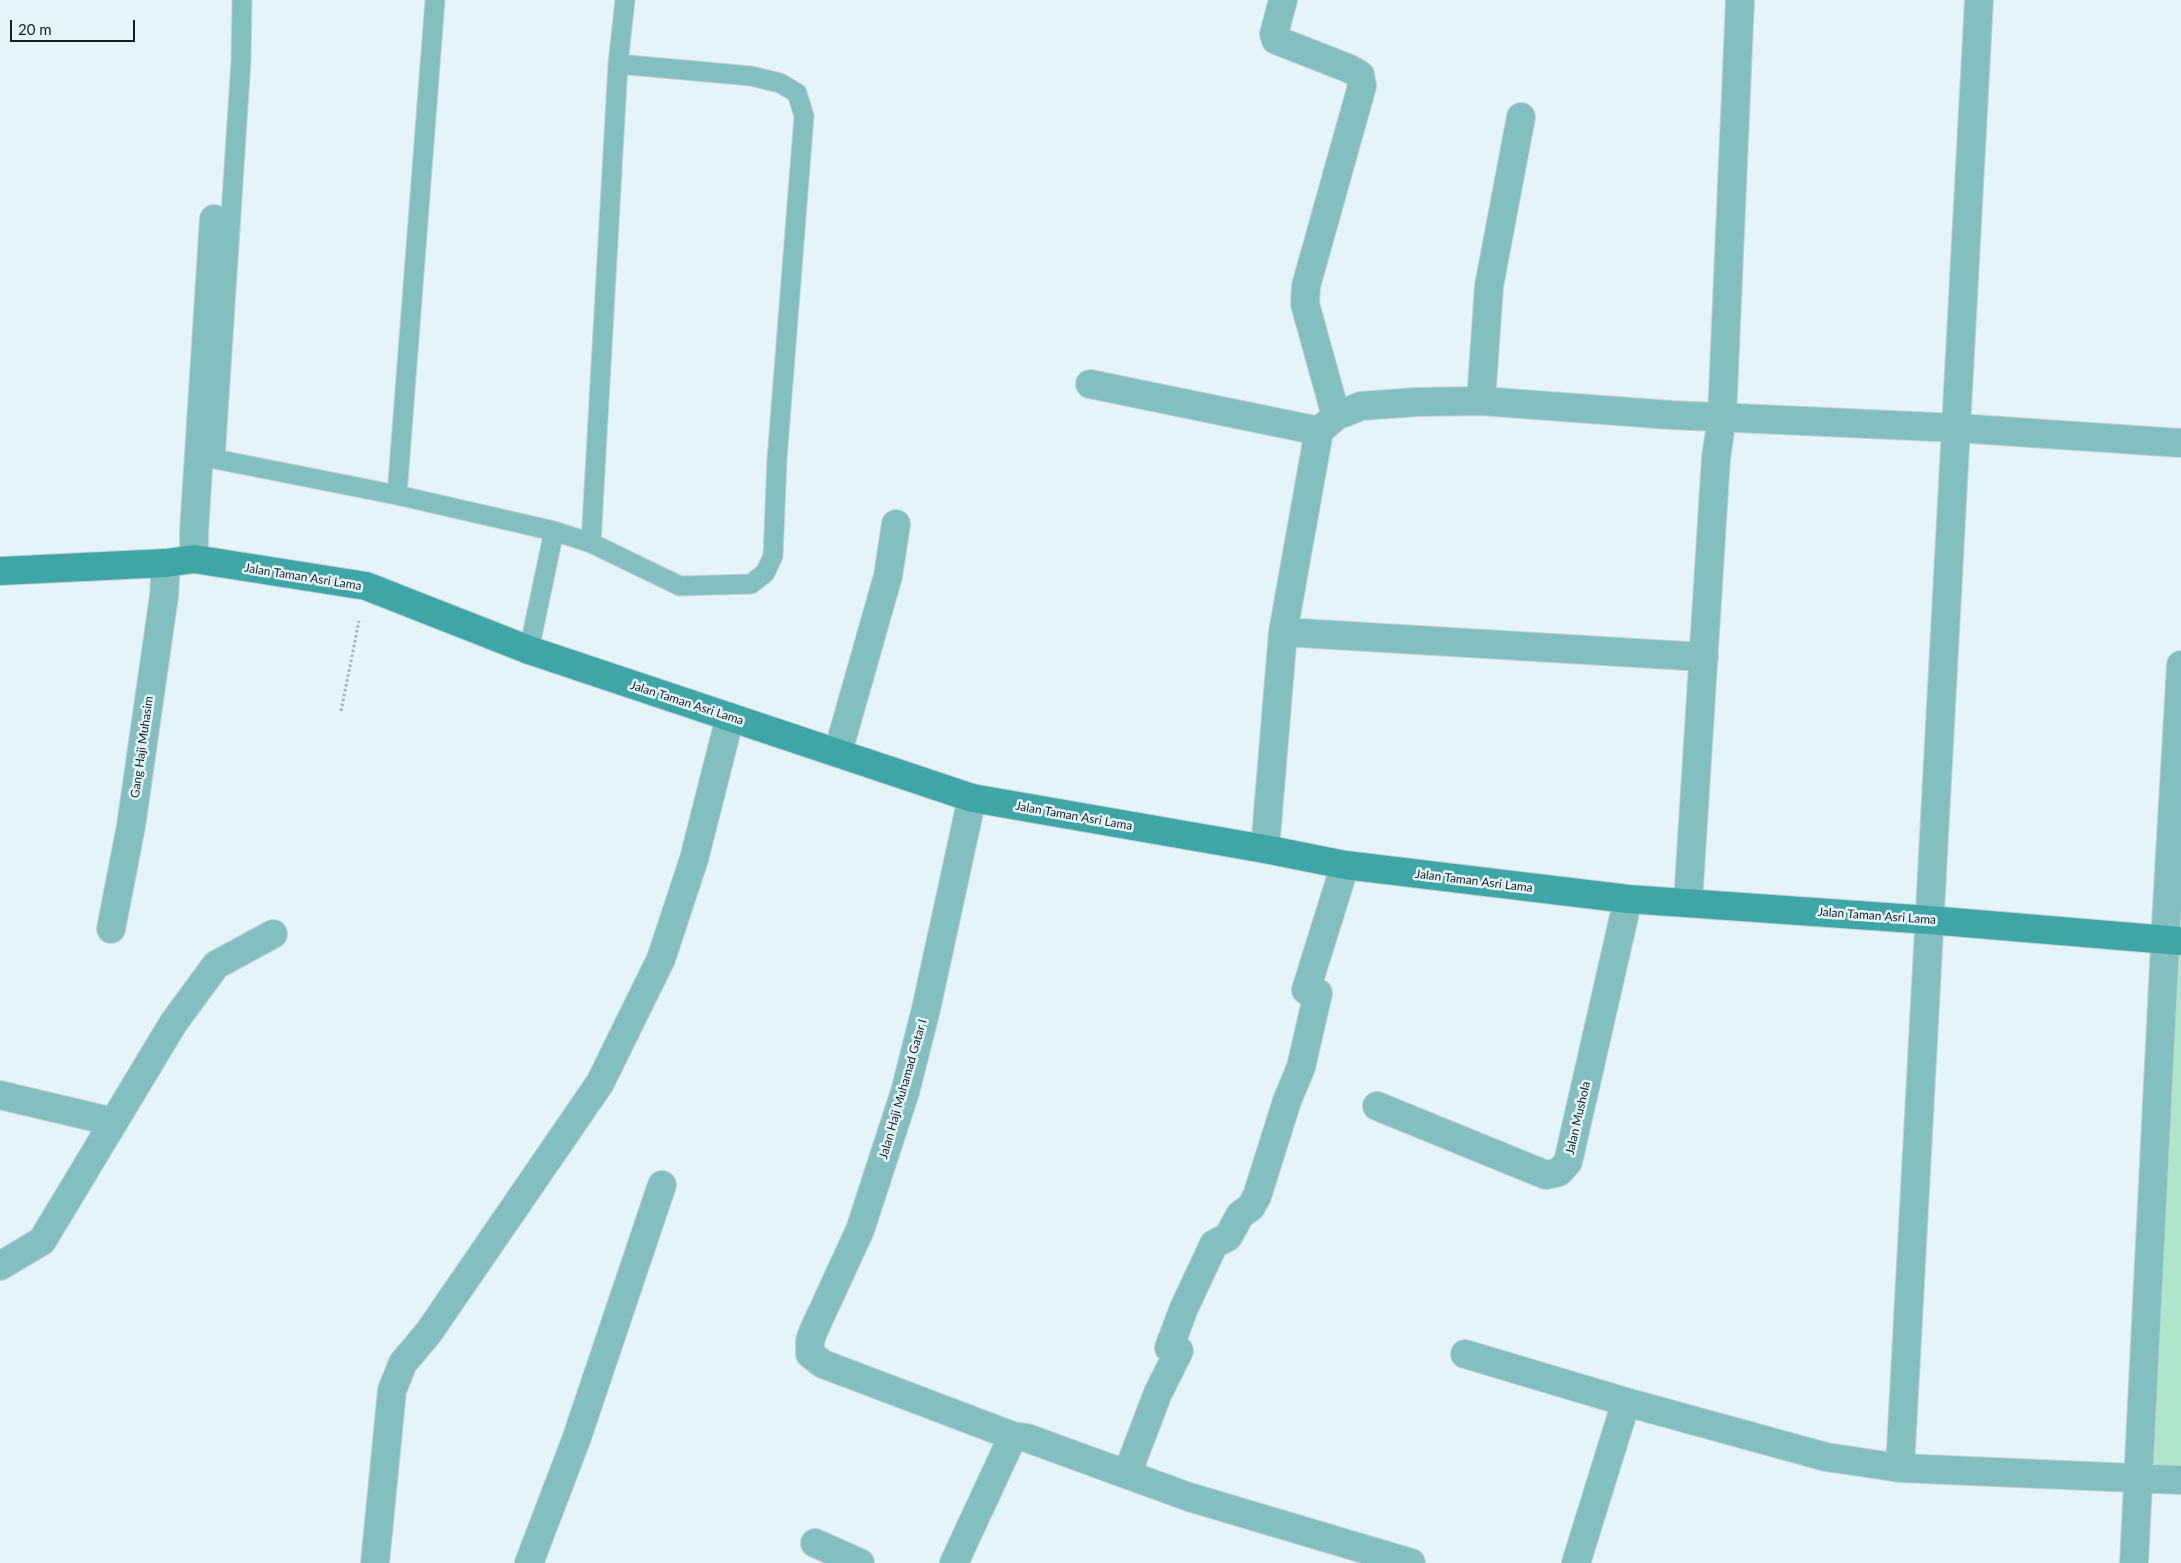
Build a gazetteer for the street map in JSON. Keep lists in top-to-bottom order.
{
  "streets": {
    "street": [
      "Jalan Taman Asri Lama",
      "Gang Haji Muhasim",
      "Jalan Haji Muhamad Gatar I",
      "Jalan Mushola"
    ]
  },
  "crossings": [
    ["Jalan Taman Asri Lama", "Gang Haji Muhasim"],
    ["Jalan Taman Asri Lama", "Jalan Haji Muhamad Gatar I"],
    ["Jalan Taman Asri Lama", "Jalan Mushola"]
  ],
  "scale_bar": "20 m"
}
